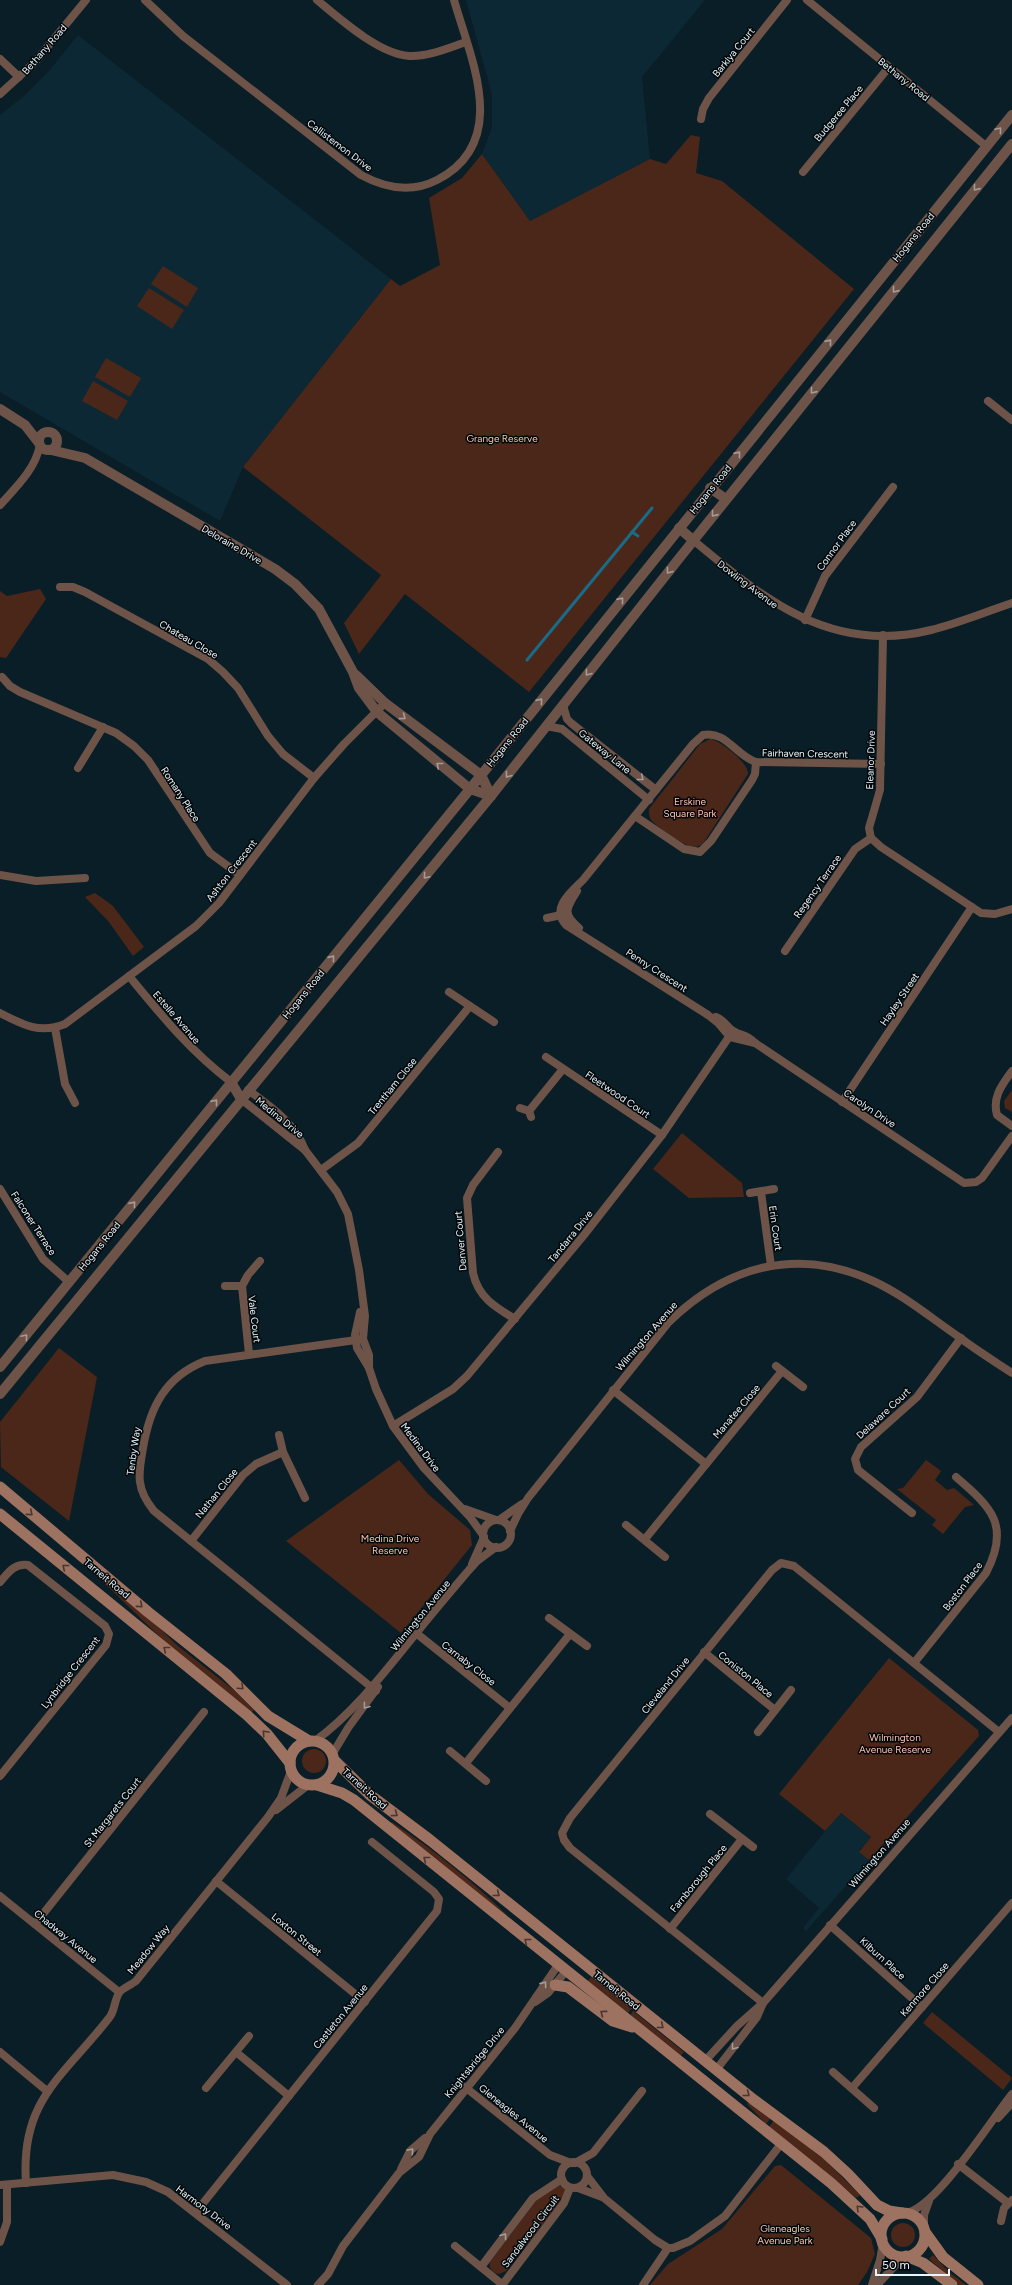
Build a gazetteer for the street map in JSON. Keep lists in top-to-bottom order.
{
  "streets": {
    "main road": ["Tarneit Road"],
    "street": [
      "Bethany Road",
      "Barklya Court",
      "Budgeree Place",
      "Callistemon Drive",
      "Hogans Road",
      "Deloraine Drive",
      "Connor Place",
      "Dowling Avenue",
      "Chateau Close",
      "Gateway Lane",
      "Fairhaven Crescent",
      "Eleanor Drive",
      "Romany Place",
      "Ashton Crescent",
      "Regency Terrace",
      "Penny Crescent",
      "Hayley Street",
      "Estelle Avenue",
      "Trentham Close",
      "Fleetwood Court",
      "Carolyn Drive",
      "Medina Drive",
      "Falconer Terrace",
      "Erin Court",
      "Tandarra Drive",
      "Denver Court",
      "Vale Court",
      "Wilmington Avenue",
      "Manatee Close",
      "Delaware Court",
      "Tenby Way",
      "Nathan Close",
      "Boston Place",
      "Carnaby Close",
      "Lynbridge Crescent",
      "Coniston Place",
      "Cleveland Drive",
      "St Margarets Court",
      "Farnborough Place",
      "Loxton Street",
      "Chadway Avenue",
      "Meadow Way",
      "Kilburn Place",
      "Kenmore Close",
      "Castleton Avenue",
      "Knightsbridge Drive",
      "Gleneagles Avenue",
      "Harmony Drive",
      "Sandalwood Circuit"
    ]
  },
  "crossings": [
    ["Bethany Road", "Budgeree Place"],
    ["Bethany Road", "Hogans Road"],
    ["Hogans Road", "Deloraine Drive"],
    ["Hogans Road", "Dowling Avenue"],
    ["Hogans Road", "Gateway Lane"],
    ["Hogans Road", "Estelle Avenue"],
    ["Hogans Road", "Medina Drive"],
    ["Hogans Road", "Falconer Terrace"],
    ["Deloraine Drive", "Ashton Crescent"],
    ["Connor Place", "Dowling Avenue"],
    ["Dowling Avenue", "Eleanor Drive"],
    ["Chateau Close", "Ashton Crescent"],
    ["Gateway Lane", "Fairhaven Crescent"],
    ["Fairhaven Crescent", "Eleanor Drive"],
    ["Eleanor Drive", "Regency Terrace"],
    ["Romany Place", "Ashton Crescent"],
    ["Ashton Crescent", "Estelle Avenue"],
    ["Penny Crescent", "Carolyn Drive"],
    ["Penny Crescent", "Tandarra Drive"],
    ["Hayley Street", "Carolyn Drive"],
    ["Trentham Close", "Medina Drive"],
    ["Fleetwood Court", "Tandarra Drive"],
    ["Carolyn Drive", "Tandarra Drive"],
    ["Medina Drive", "Tandarra Drive"],
    ["Medina Drive", "Wilmington Avenue"],
    ["Medina Drive", "Tenby Way"],
    ["Erin Court", "Wilmington Avenue"],
    ["Tandarra Drive", "Denver Court"],
    ["Vale Court", "Tenby Way"],
    ["Wilmington Avenue", "Delaware Court"],
    ["Wilmington Avenue", "Tenby Way"],
    ["Wilmington Avenue", "Tarneit Road"],
    ["Wilmington Avenue", "Carnaby Close"],
    ["Wilmington Avenue", "Cleveland Drive"],
    ["Wilmington Avenue", "Meadow Way"],
    ["Wilmington Avenue", "Kilburn Place"],
    ["Tenby Way", "Nathan Close"],
    ["Tarneit Road", "Meadow Way"],
    ["Tarneit Road", "Knightsbridge Drive"],
    ["Boston Place", "Cleveland Drive"],
    ["Coniston Place", "Cleveland Drive"],
    ["Cleveland Drive", "Farnborough Place"],
    ["St Margarets Court", "Chadway Avenue"],
    ["Loxton Street", "Meadow Way"],
    ["Loxton Street", "Castleton Avenue"],
    ["Chadway Avenue", "Meadow Way"],
    ["Kilburn Place", "Kenmore Close"],
    ["Castleton Avenue", "Harmony Drive"],
    ["Knightsbridge Drive", "Gleneagles Avenue"],
    ["Gleneagles Avenue", "Sandalwood Circuit"]
  ],
  "parks": [
    "Grange Reserve",
    "Erskine Square Park",
    "Medina Drive Reserve",
    "Wilmington Avenue Reserve",
    "Gleneagles Avenue Park"
  ],
  "scale_bar": "50 m"
}
